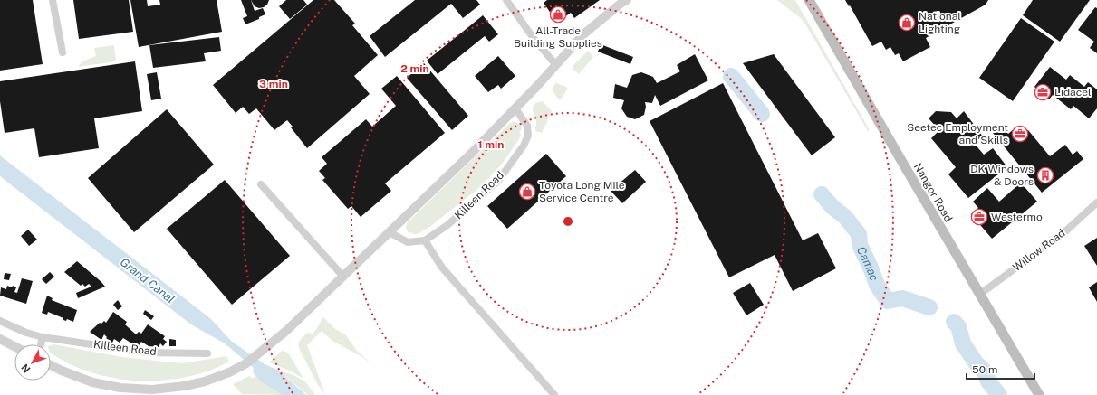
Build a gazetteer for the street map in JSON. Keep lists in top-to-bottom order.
{
  "streets": {
    "main road": ["Nangor Road"],
    "street": ["Killeen Road", "Willow Road"]
  },
  "crossings": [
    ["Nangor Road", "Willow Road"]
  ],
  "water": ["Camac", "Grand Canal"],
  "places": {
    "shop": ["All-Trade Building Supplies", "National Lighting", "Toyota Long Mile Service Centre"],
    "office": ["Lidacel", "Seetec Employment and Skills", "Westermo"],
    "building": ["DK Windows & Doors"]
  },
  "scale_bar": "50 m",
  "north": "bottom left",
  "rings": ["2 min", "3 min", "1 min"]
}
